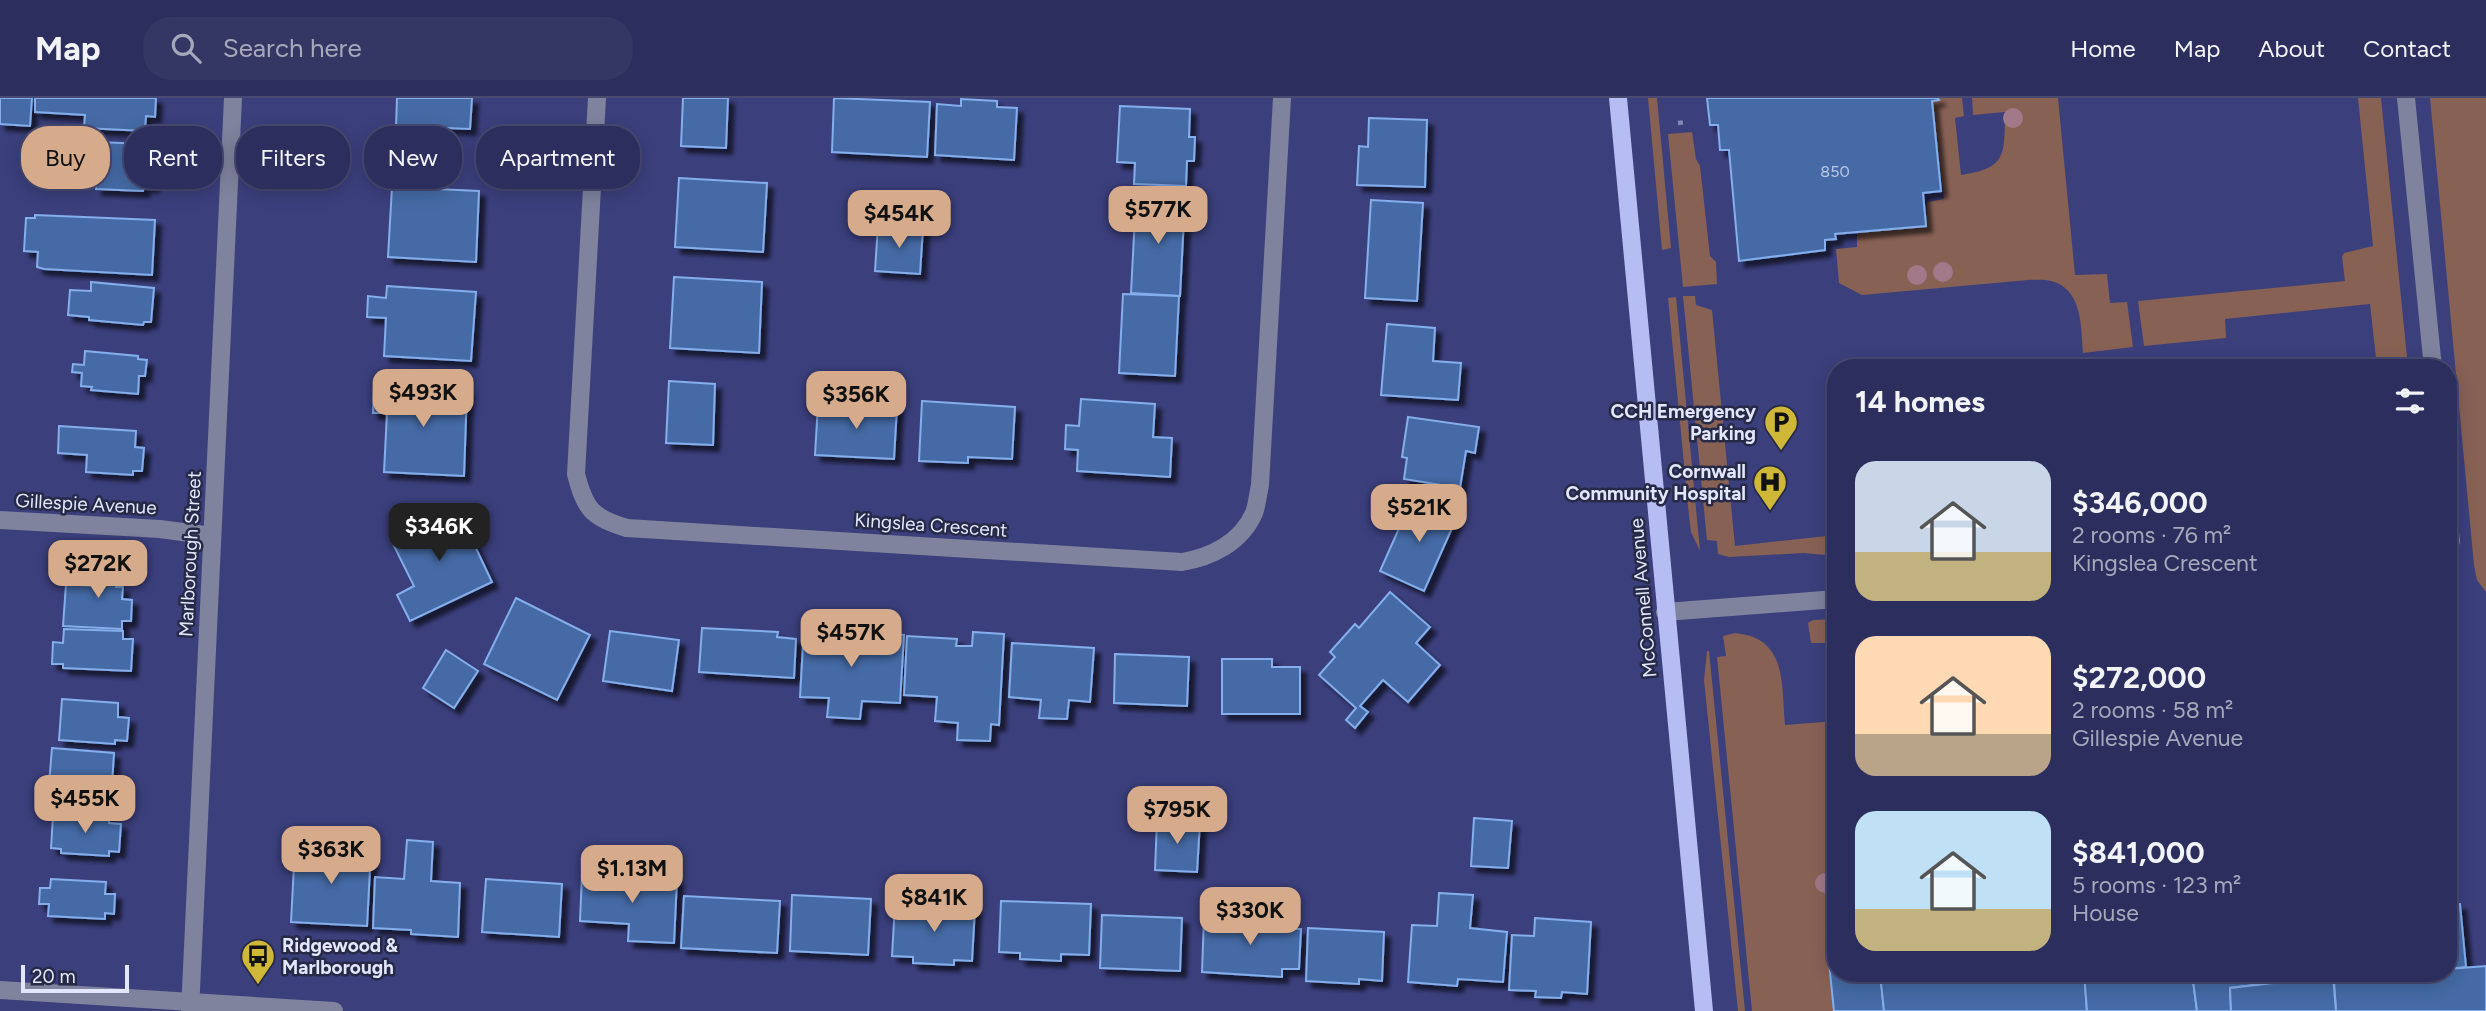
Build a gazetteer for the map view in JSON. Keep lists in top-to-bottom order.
{
  "streets": {
    "main road": ["McConnell Avenue"],
    "street": ["Gillespie Avenue", "Kingslea Crescent", "Marlborough Street"]
  },
  "crossings": [
    ["Gillespie Avenue", "Marlborough Street"]
  ],
  "places": {
    "parking": ["CCH Emergency Parking"],
    "hospital": ["Cornwall Community Hospital"],
    "bus stop": ["Ridgewood & Marlborough"]
  },
  "house_numbers": ["850"],
  "scale_bar": "20 m",
  "page": {
    "header": "Map",
    "search": "Search here",
    "nav": [
      "Home",
      "Map",
      "About",
      "Contact"
    ],
    "chip": [
      "Buy",
      "Rent",
      "Filters",
      "New",
      "Apartment"
    ],
    "price": [
      "$577K",
      "$454K",
      "$493K",
      "$356K",
      "$521K",
      "$346K",
      "$272K",
      "$457K",
      "$455K",
      "$795K",
      "$363K",
      "$1.13M",
      "$841K",
      "$330K"
    ],
    "heading": "14 homes",
    "list": [
      {
        "name": "$346,000",
        "note": "2 rooms · 76 m² · Kingslea Crescent"
      },
      {
        "name": "$272,000",
        "note": "2 rooms · 58 m² · Gillespie Avenue"
      },
      {
        "name": "$841,000",
        "note": "5 rooms · 123 m² · House"
      }
    ],
    "scale": "20 m"
  }
}
